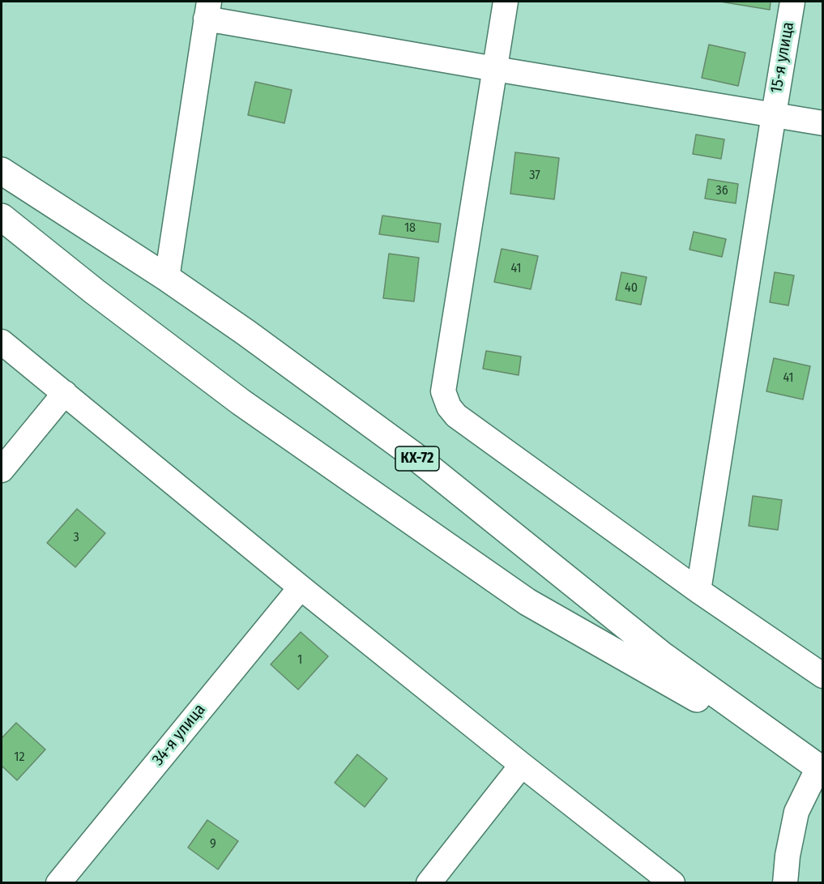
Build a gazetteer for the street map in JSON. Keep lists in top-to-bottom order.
{
  "streets": {
    "main road": ["КХ-72"],
    "street": ["15-я улица", "34-я улица"]
  },
  "house_numbers": [
    "37",
    "36",
    "18",
    "41",
    "40",
    "41",
    "3",
    "1",
    "12",
    "9"
  ]
}
